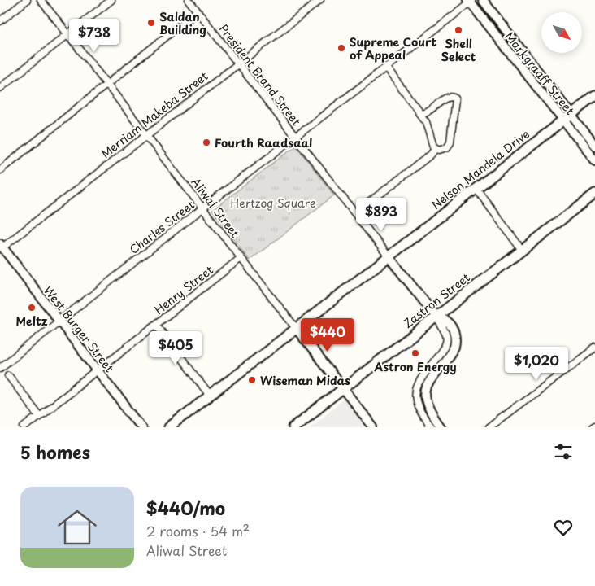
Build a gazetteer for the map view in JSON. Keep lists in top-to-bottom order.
{
  "streets": {
    "highway": ["Nelson Mandela Drive", "Zastron Street"],
    "main road": [
      "Markgraaff Street",
      "President Brand Street",
      "Aliwal Street",
      "West Burger Street"
    ],
    "street": ["Merriam Makeba Street", "Charles Street", "Henry Street"]
  },
  "crossings": [
    ["Markgraaff Street", "Nelson Mandela Drive"],
    ["Markgraaff Street", "Charles Street"],
    ["President Brand Street", "Merriam Makeba Street"],
    ["President Brand Street", "Nelson Mandela Drive"],
    ["President Brand Street", "Charles Street"],
    ["President Brand Street", "Zastron Street"],
    ["Merriam Makeba Street", "Aliwal Street"],
    ["Merriam Makeba Street", "West Burger Street"],
    ["Nelson Mandela Drive", "Aliwal Street"],
    ["Aliwal Street", "Charles Street"],
    ["Aliwal Street", "Henry Street"],
    ["Aliwal Street", "Zastron Street"],
    ["Charles Street", "West Burger Street"],
    ["Henry Street", "West Burger Street"]
  ],
  "parks": ["Hertzog Square"],
  "places": [
    "Saldan Building",
    "Shell Select",
    "Supreme Court of Appeal",
    "Fourth Raadsaal",
    "Meltz",
    "Astron Energy",
    "Wiseman Midas"
  ],
  "north": "bottom right",
  "page": {
    "price": [
      "$738",
      "$893",
      "$440",
      "$405",
      "$1,020"
    ],
    "heading": "5 homes",
    "list": [
      {
        "name": "$440/mo",
        "note": "2 rooms · 54 m² · Aliwal Street"
      }
    ]
  }
}
